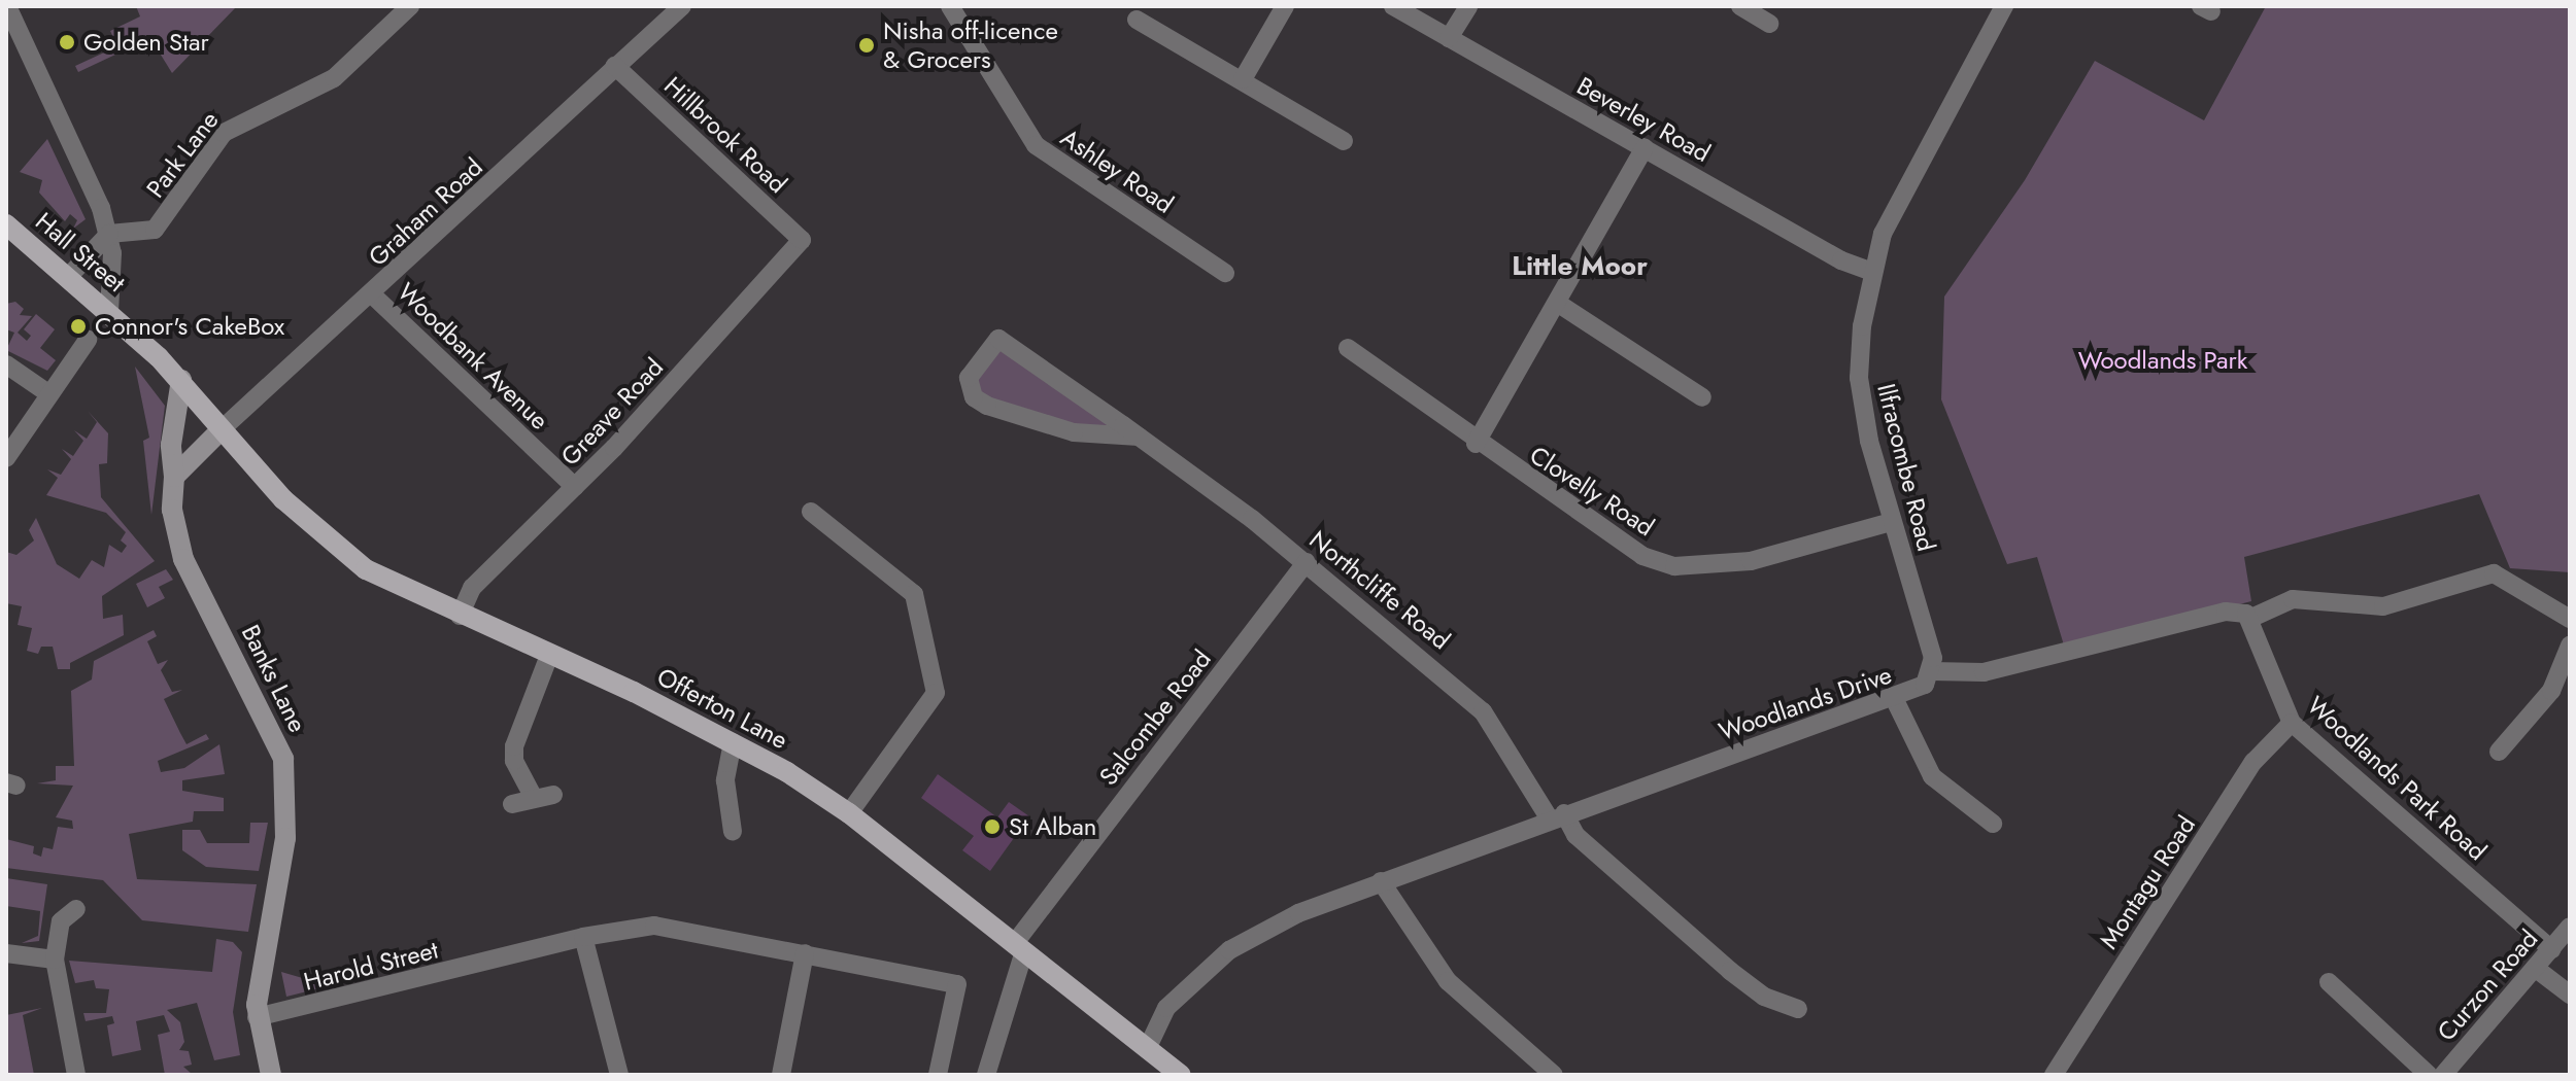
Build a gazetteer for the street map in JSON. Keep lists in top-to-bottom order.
{
  "streets": {
    "main road": ["Hall Street", "Offerton Lane"],
    "street": [
      "Beverley Road",
      "Hillbrook Road",
      "Park Lane",
      "Ashley Road",
      "Graham Road",
      "Woodbank Avenue",
      "Greave Road",
      "Ilfracombe Road",
      "Clovelly Road",
      "Northcliffe Road",
      "Banks Lane",
      "Woodlands Drive",
      "Salcombe Road",
      "Woodlands Park Road",
      "Montagu Road",
      "Harold Street",
      "Curzon Road"
    ]
  },
  "crossings": [
    ["Beverley Road", "Ilfracombe Road"],
    ["Hillbrook Road", "Graham Road"],
    ["Hillbrook Road", "Greave Road"],
    ["Graham Road", "Hall Street"],
    ["Graham Road", "Woodbank Avenue"],
    ["Graham Road", "Offerton Lane"],
    ["Hall Street", "Banks Lane"],
    ["Hall Street", "Offerton Lane"],
    ["Woodbank Avenue", "Greave Road"],
    ["Greave Road", "Offerton Lane"],
    ["Ilfracombe Road", "Clovelly Road"],
    ["Ilfracombe Road", "Woodlands Drive"],
    ["Northcliffe Road", "Woodlands Drive"],
    ["Northcliffe Road", "Salcombe Road"],
    ["Banks Lane", "Harold Street"],
    ["Woodlands Drive", "Offerton Lane"],
    ["Offerton Lane", "Salcombe Road"],
    ["Woodlands Park Road", "Montagu Road"],
    ["Woodlands Park Road", "Curzon Road"]
  ],
  "districts": ["Little Moor"],
  "parks": ["Woodlands Park"],
  "places": [
    "Golden Star",
    "Nisha off-licence & Grocers",
    "Connor's CakeBox",
    "St Alban"
  ]
}
